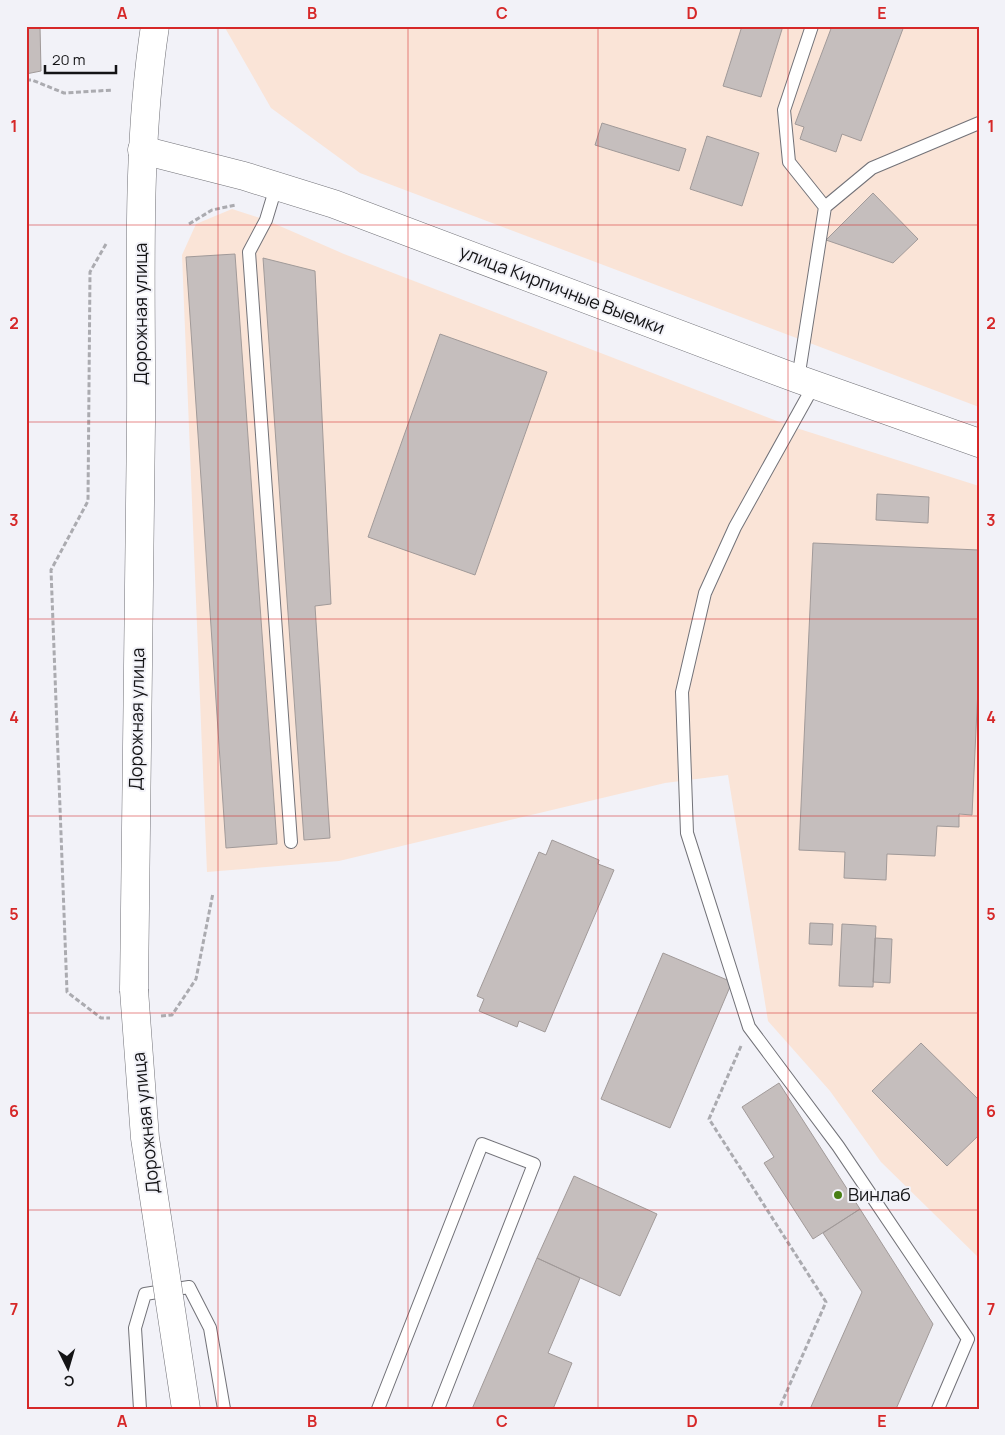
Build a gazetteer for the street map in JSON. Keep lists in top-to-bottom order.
{
  "streets": {
    "main road": ["улица Кирпичные Выемки", "Дорожная улица"]
  },
  "crossings": [
    ["улица Кирпичные Выемки", "Дорожная улица"]
  ],
  "places": ["Винлаб"],
  "scale_bar": "20 m",
  "north": "bottom",
  "grid": {
    "columns": [
      "A",
      "B",
      "C",
      "D",
      "E"
    ],
    "rows": [
      "1",
      "2",
      "3",
      "4",
      "5",
      "6",
      "7"
    ]
  }
}
